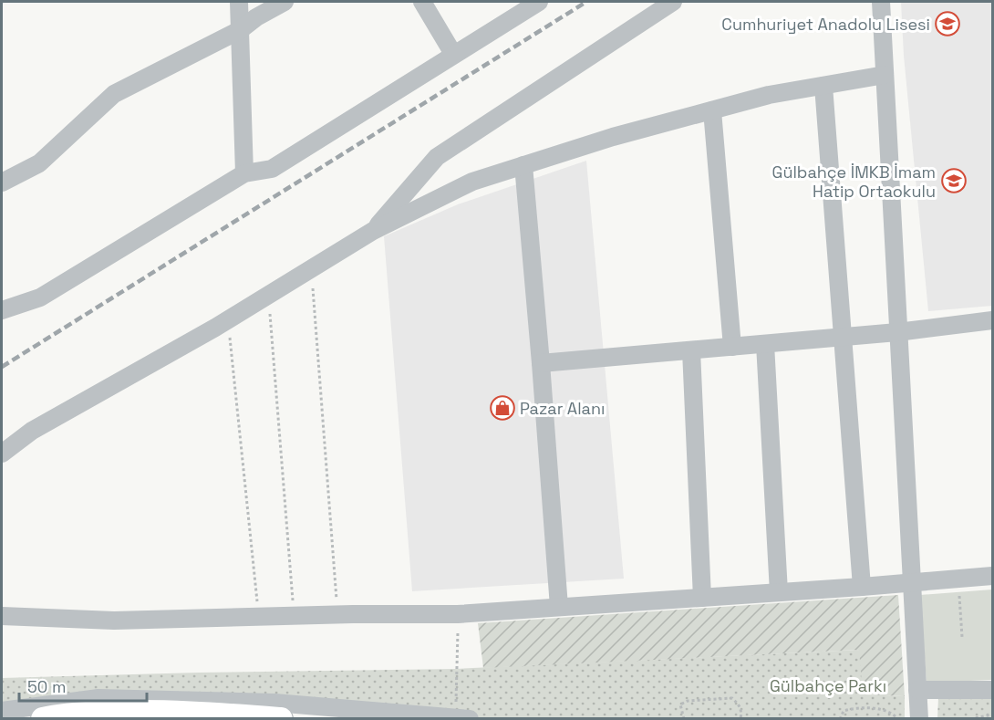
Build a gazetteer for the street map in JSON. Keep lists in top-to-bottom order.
{
  "parks": ["Gülbahçe Parkı"],
  "places": {
    "school or university": ["Cumhuriyet Anadolu Lisesi", "Gülbahçe İMKB İmam Hatip Ortaokulu"],
    "shop": ["Pazar Alanı"]
  },
  "scale_bar": "50 m"
}
